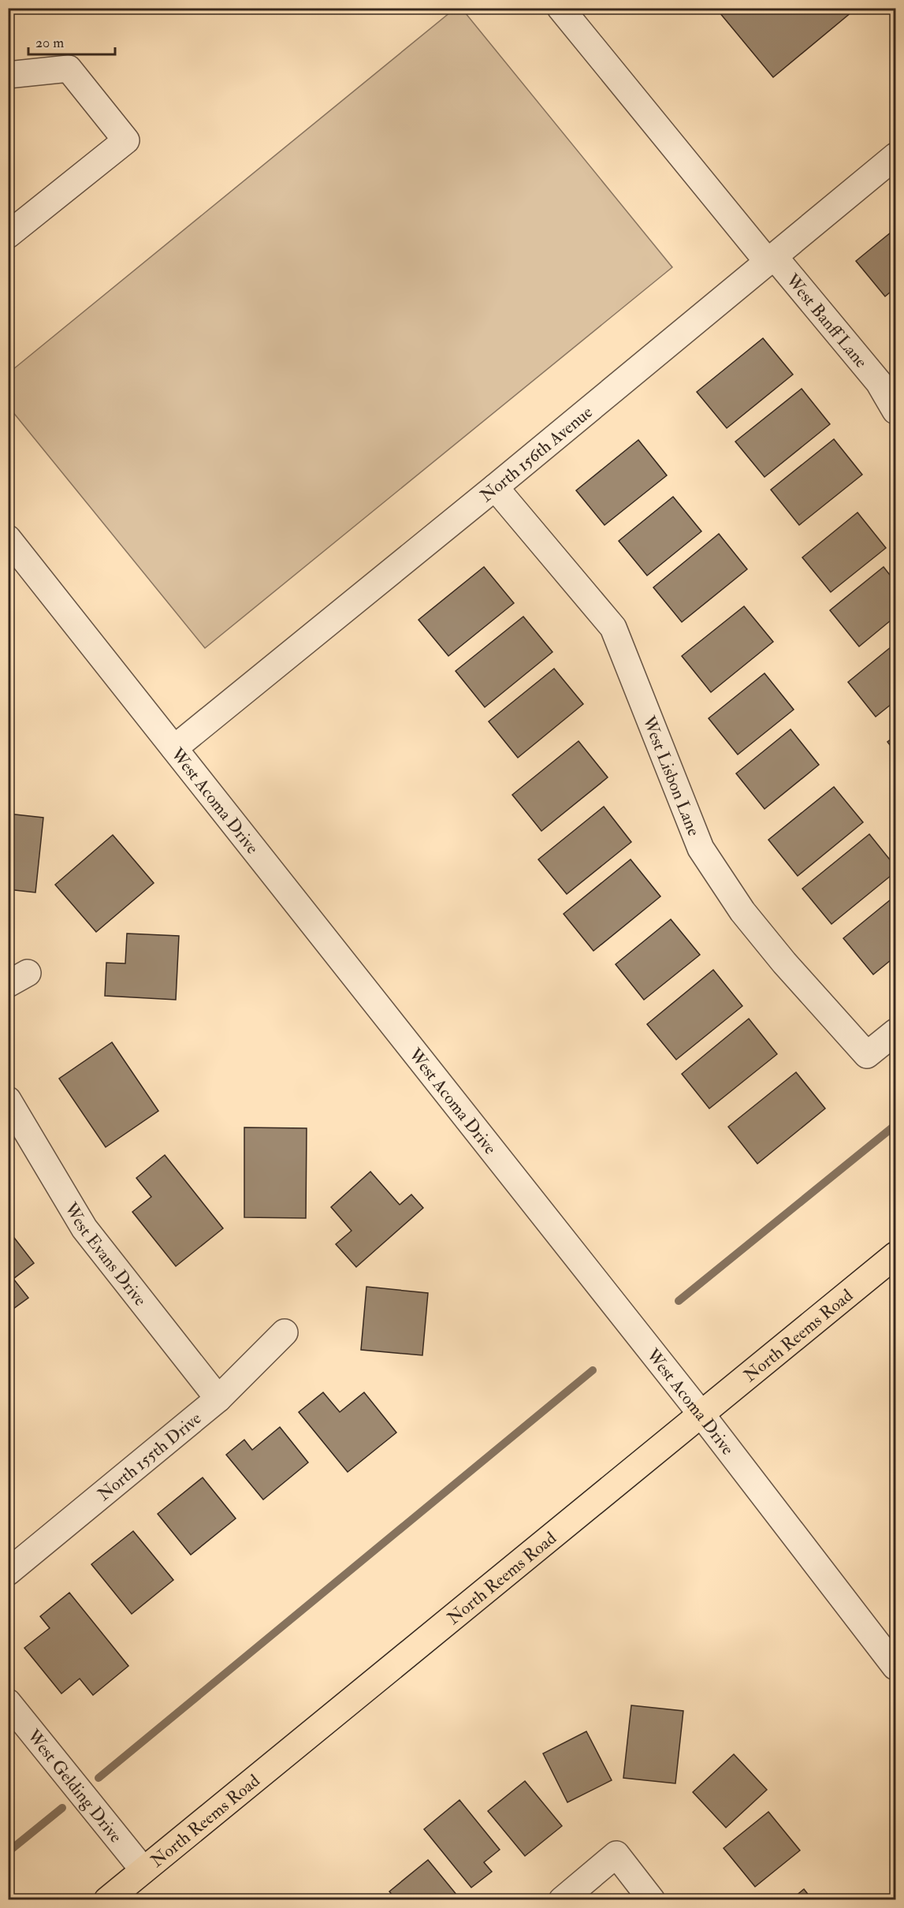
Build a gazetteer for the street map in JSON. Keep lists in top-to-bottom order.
{
  "streets": {
    "main road": ["North Reems Road"],
    "street": [
      "West Banff Lane",
      "North 156th Avenue",
      "West Lisbon Lane",
      "West Acoma Drive",
      "West Evans Drive",
      "North 155th Drive",
      "West Gelding Drive"
    ]
  },
  "crossings": [
    ["West Banff Lane", "North 156th Avenue"],
    ["North 156th Avenue", "West Lisbon Lane"],
    ["North 156th Avenue", "West Acoma Drive"],
    ["West Acoma Drive", "North Reems Road"],
    ["West Evans Drive", "North 155th Drive"],
    ["North Reems Road", "West Gelding Drive"]
  ],
  "scale_bar": "20 m"
}
